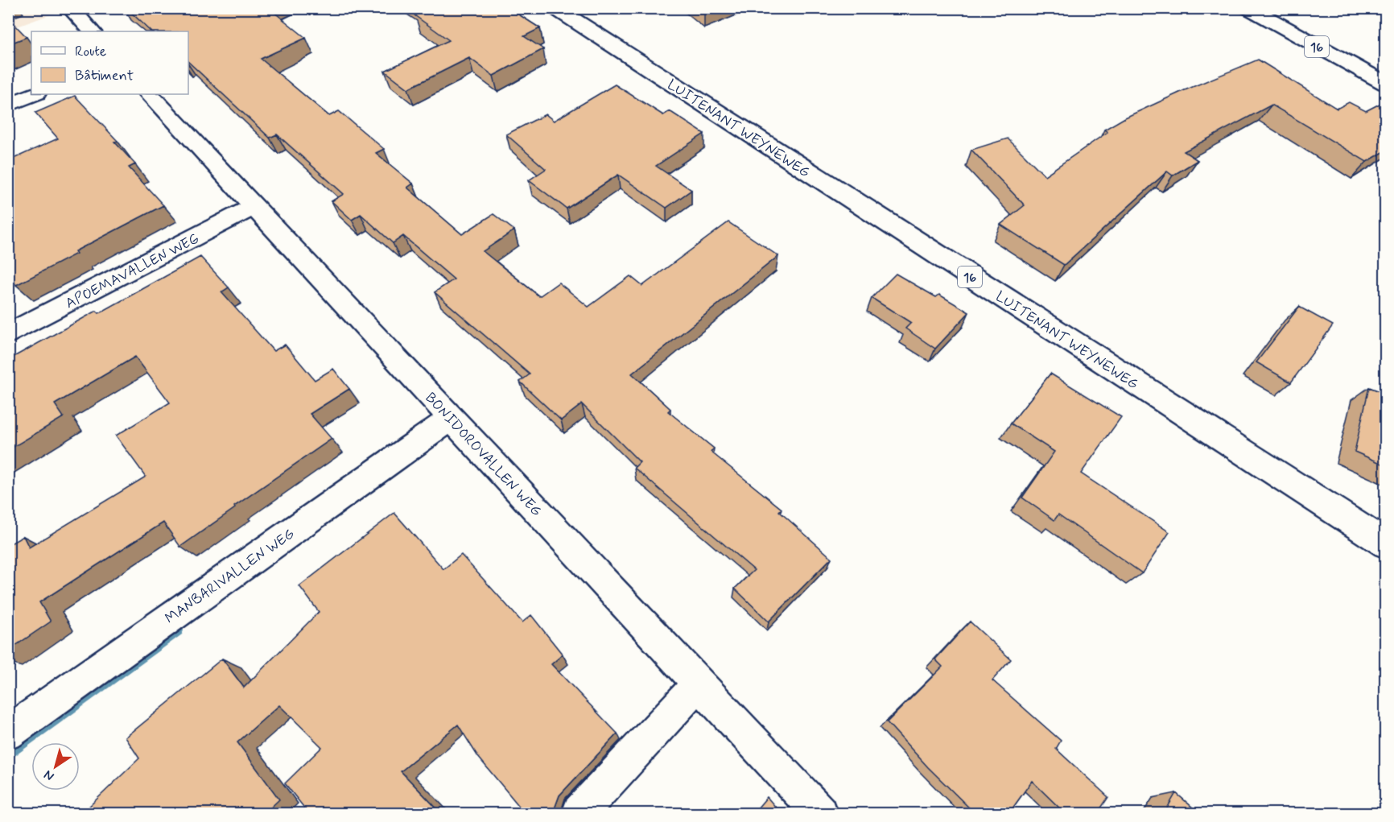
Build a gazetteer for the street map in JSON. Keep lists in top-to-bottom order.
{
  "streets": {
    "street": [
      "16",
      "LUITENANT WEYNEWEG",
      "APOEMAVALLEN WEG",
      "BONIDOROVALLEN WEG",
      "MANBARIVALLEN WEG"
    ]
  },
  "crossings": [
    ["APOEMAVALLEN WEG", "BONIDOROVALLEN WEG"],
    ["BONIDOROVALLEN WEG", "MANBARIVALLEN WEG"]
  ],
  "legend": ["Route", "Bâtiment"],
  "north": "bottom left"
}
